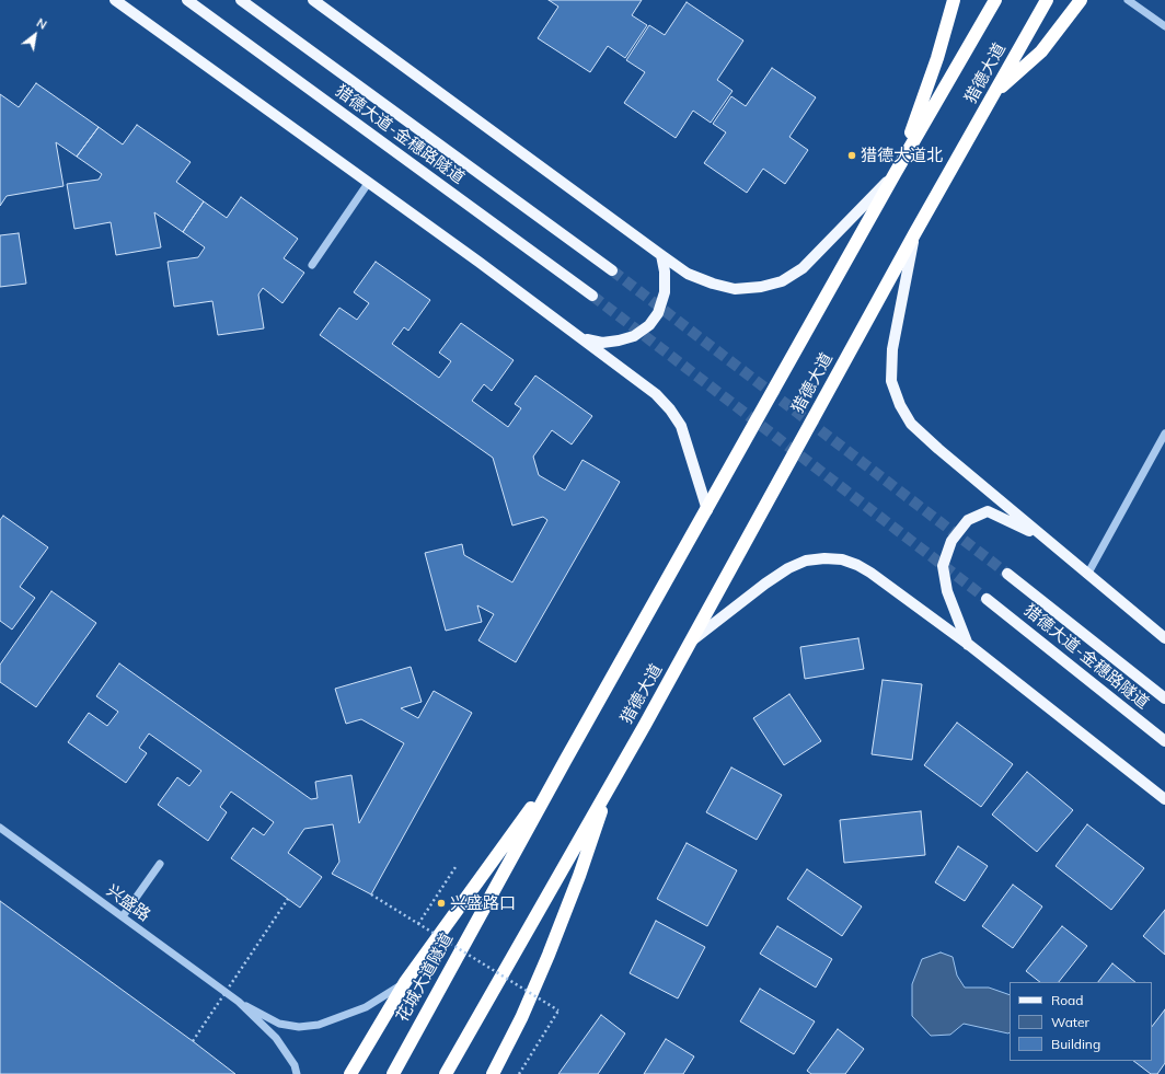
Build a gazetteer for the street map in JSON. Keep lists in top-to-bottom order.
{
  "streets": {
    "highway": ["猎德大道", "花城大道隧道"],
    "main road": ["猎德大道-金穗路隧道"],
    "street": ["兴盛路"]
  },
  "crossings": [
    ["猎德大道", "花城大道隧道"]
  ],
  "places": ["猎德大道北", "兴盛路口"],
  "legend": ["Road", "Water", "Building"],
  "north": "top right"
}
